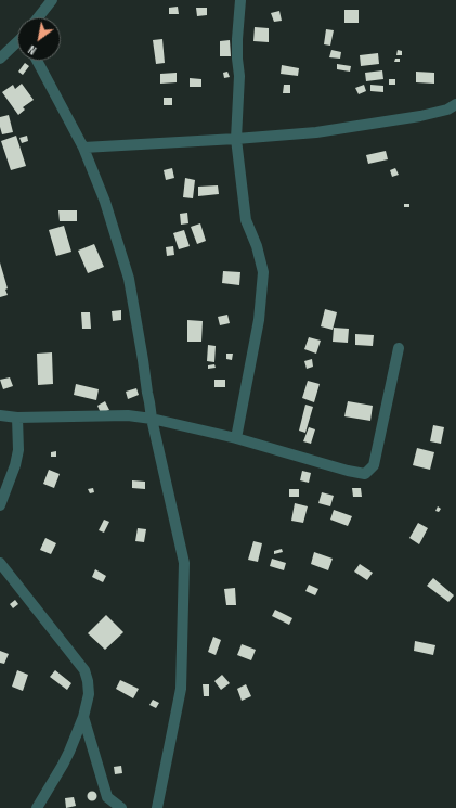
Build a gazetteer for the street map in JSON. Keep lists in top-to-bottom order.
{
  "north": "bottom left"
}
